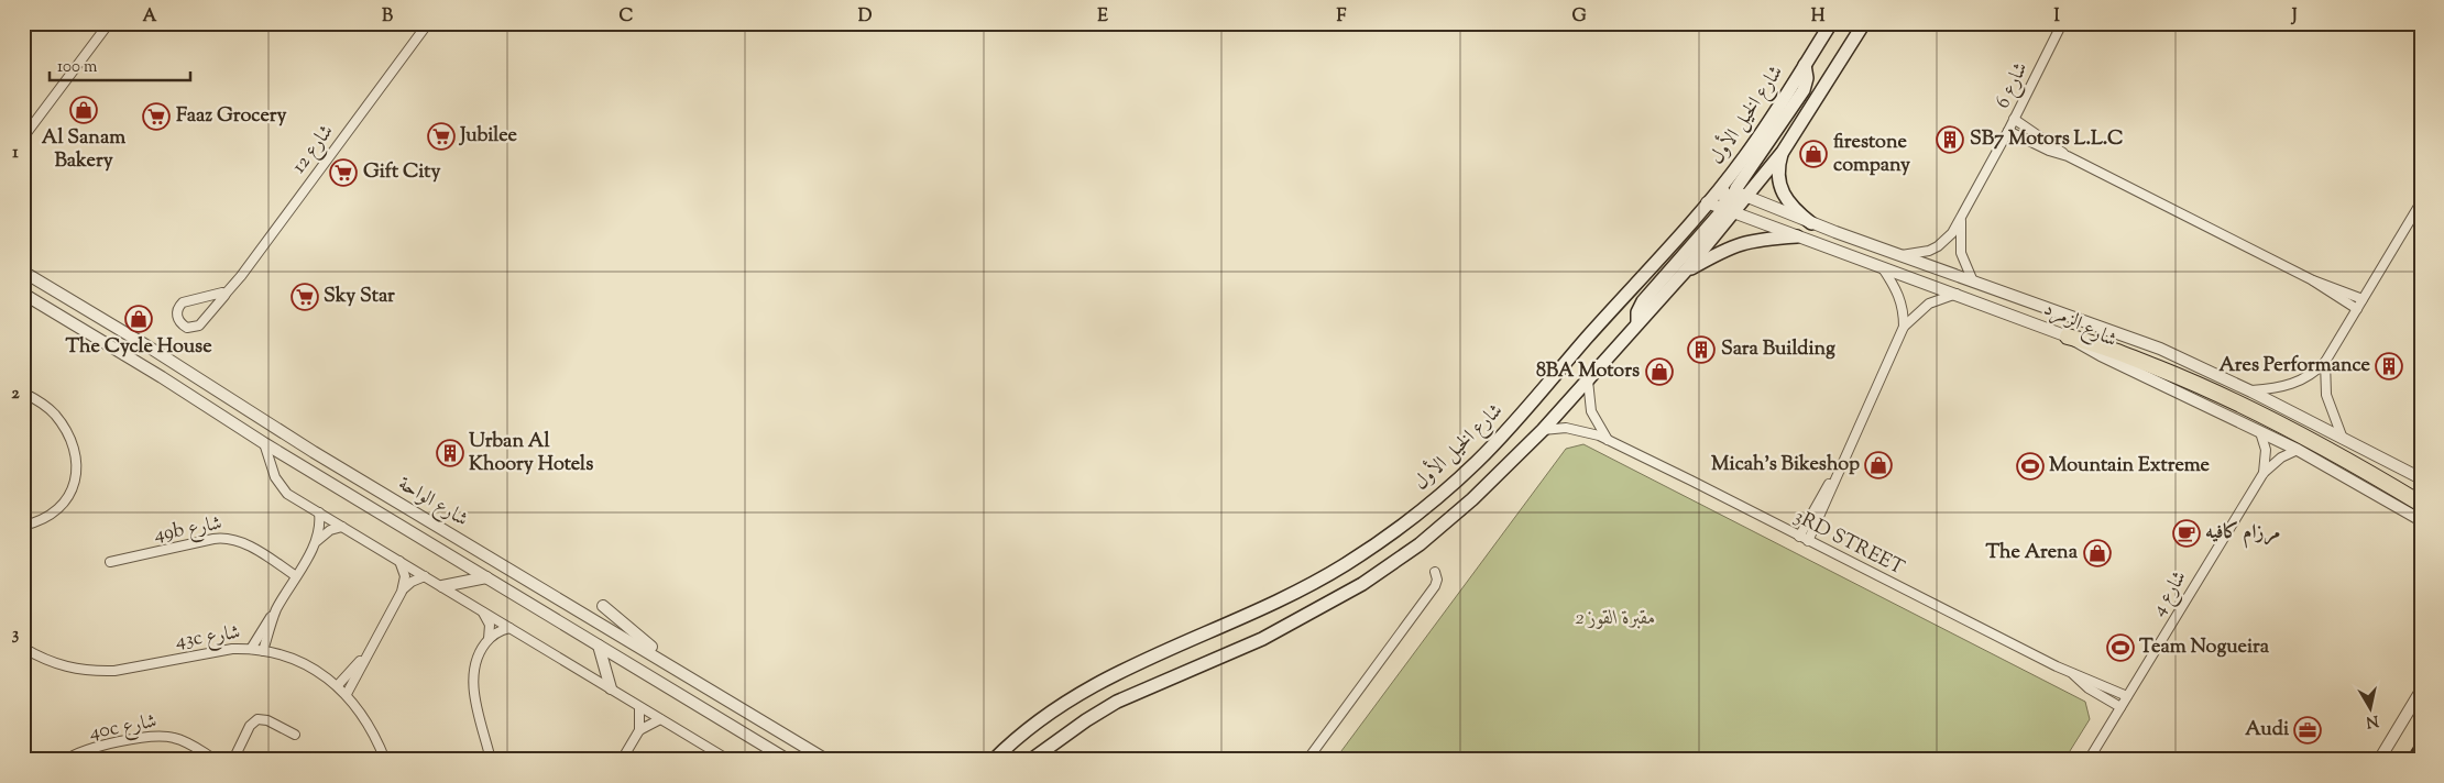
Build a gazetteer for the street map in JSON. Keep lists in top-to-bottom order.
{
  "streets": {
    "main road": ["شارع الخيل الأول"],
    "street": [
      "شارع 6",
      "شارع 12",
      "شارع الزمرد",
      "شارع الواحة",
      "49b شارع",
      "3RD STREET",
      "شارع 4",
      "43c شارع",
      "40c شارع"
    ]
  },
  "crossings": [
    ["شارع 6", "شارع الزمرد"],
    ["شارع الخيل الأول", "شارع الزمرد"],
    ["شارع الزمرد", "شارع 4"]
  ],
  "parks": ["مقبرة القوز 2"],
  "places": {
    "shop": [
      "Al Sanam Bakery",
      "firestone company",
      "The Cycle House",
      "8BA Motors",
      "Micah's Bikeshop",
      "The Arena"
    ],
    "supermarket": [
      "Faaz Grocery",
      "Jubilee",
      "Gift City",
      "Sky Star"
    ],
    "building": [
      "SB7 Motors L.L.C",
      "Sara Building",
      "Ares Performance",
      "Urban Al Khoory Hotels"
    ],
    "sports": ["Mountain Extreme", "Team Nogueira"],
    "cafe": ["مرزام كافيه"],
    "office": ["Audi"]
  },
  "scale_bar": "100 m",
  "north": "bottom",
  "grid": {
    "columns": [
      "A",
      "B",
      "C",
      "D",
      "E",
      "F",
      "G",
      "H",
      "I",
      "J"
    ],
    "rows": ["1", "2", "3"]
  }
}
